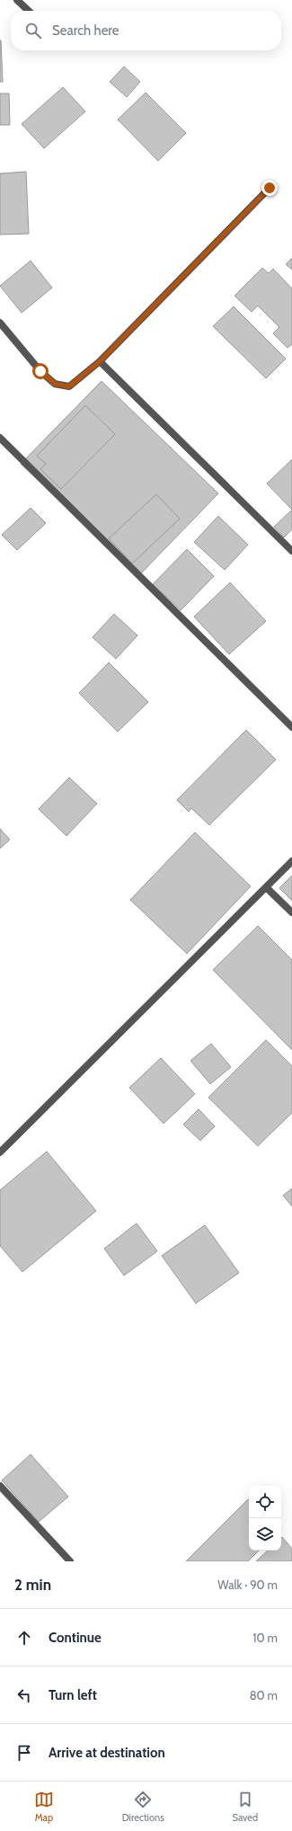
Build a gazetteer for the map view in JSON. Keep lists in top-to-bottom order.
{
  "page": {
    "search": "Search here",
    "heading": ["2 min", "Walk · 90 m"],
    "list": [
      ["Continue", "10 m"],
      ["Turn left", "80 m"],
      "Arrive at destination"
    ],
    "nav": ["Map", "Directions", "Saved"]
  }
}
